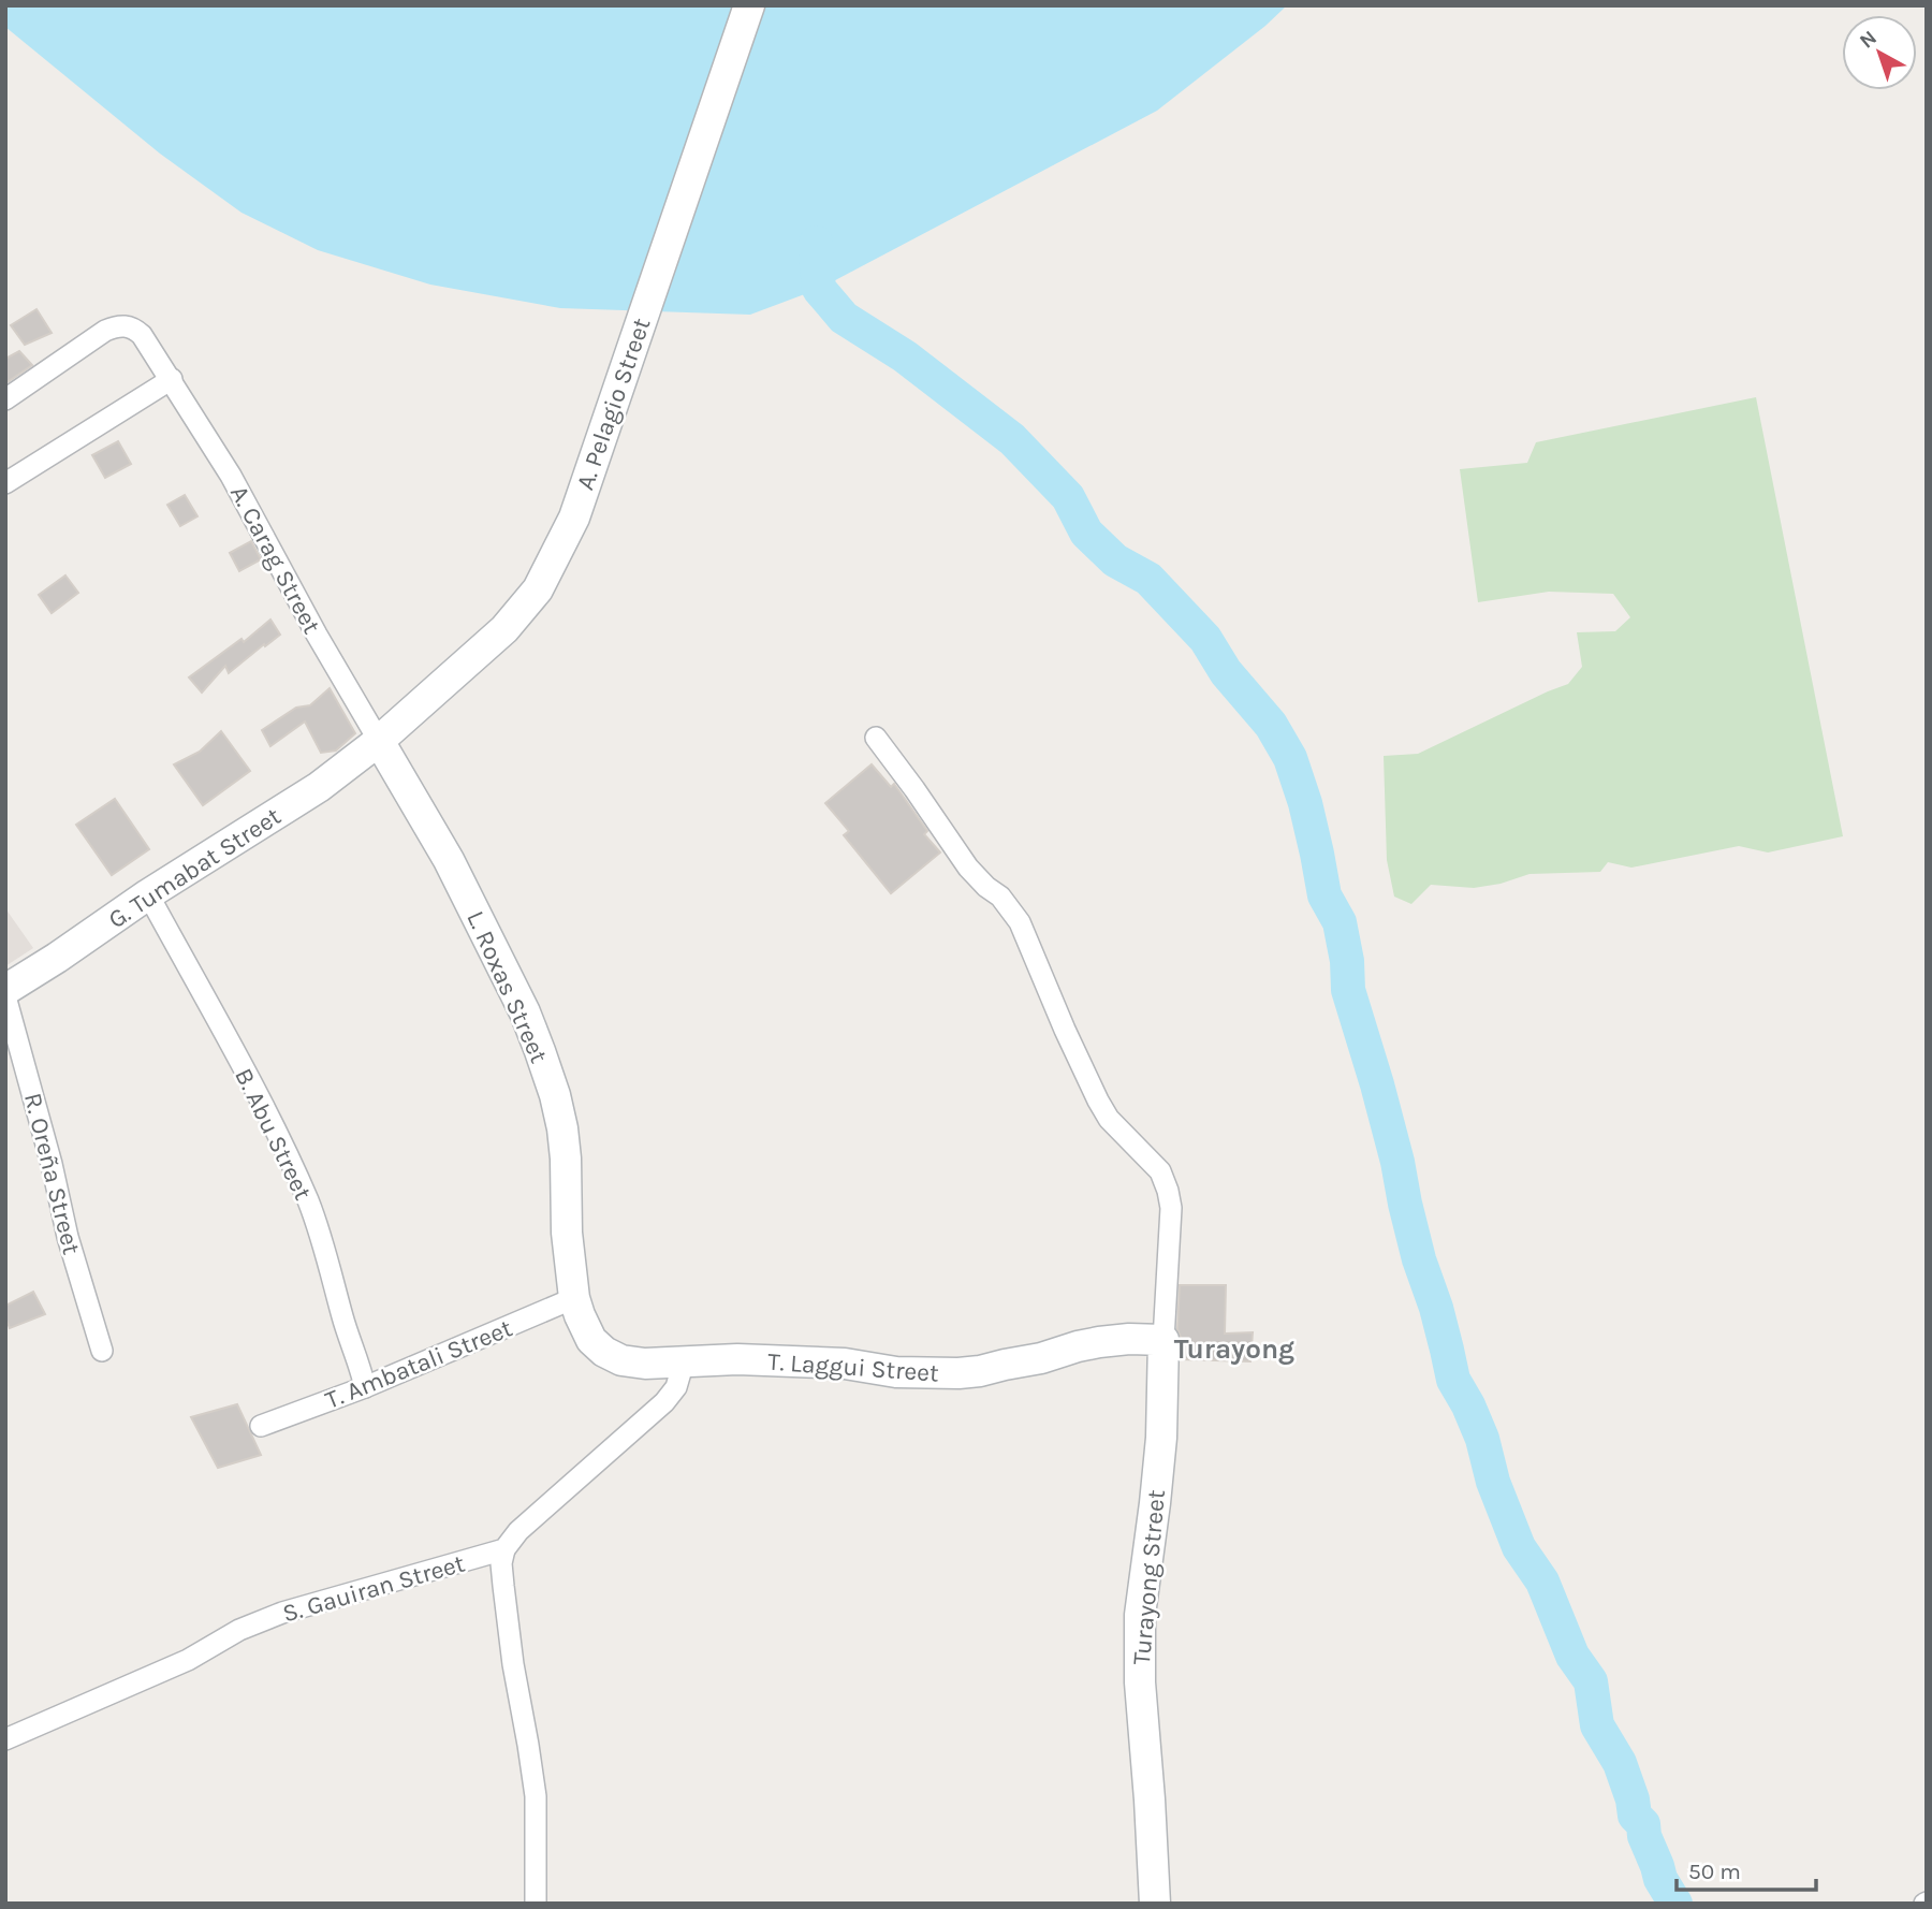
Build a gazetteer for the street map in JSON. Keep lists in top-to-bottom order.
{
  "streets": {
    "street": [
      "A. Pelagio Street",
      "A. Carag Street",
      "G. Tumabat Street",
      "L. Roxas Street",
      "B. Abu Street",
      "R. Oreña Street",
      "T. Ambatali Street",
      "T. Laggui Street",
      "Turayong Street",
      "S. Gauiran Street"
    ]
  },
  "crossings": [
    ["A. Pelagio Street", "A. Carag Street"],
    ["A. Pelagio Street", "G. Tumabat Street"],
    ["A. Pelagio Street", "L. Roxas Street"],
    ["A. Carag Street", "G. Tumabat Street"],
    ["A. Carag Street", "L. Roxas Street"],
    ["G. Tumabat Street", "L. Roxas Street"],
    ["G. Tumabat Street", "B. Abu Street"],
    ["L. Roxas Street", "T. Ambatali Street"],
    ["L. Roxas Street", "T. Laggui Street"],
    ["B. Abu Street", "T. Ambatali Street"],
    ["T. Ambatali Street", "T. Laggui Street"],
    ["T. Laggui Street", "Turayong Street"]
  ],
  "districts": ["Turayong"],
  "scale_bar": "50 m",
  "north": "top left"
}
